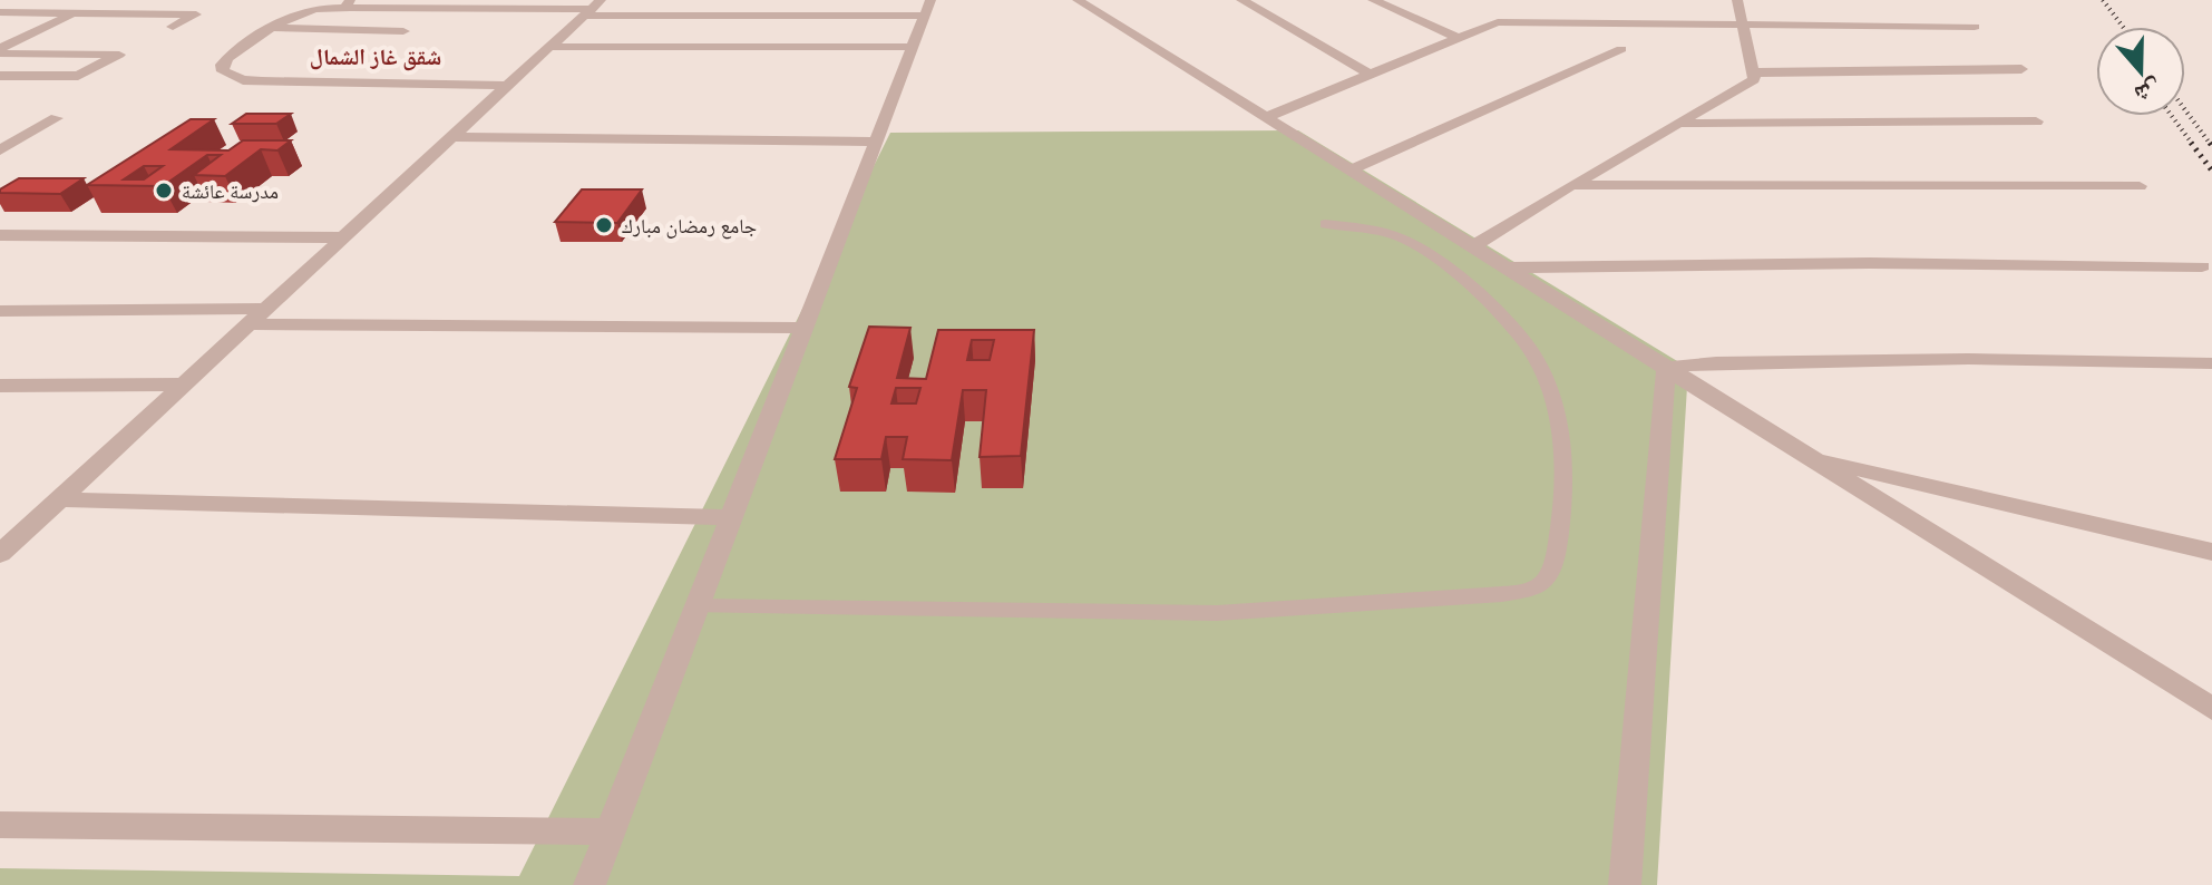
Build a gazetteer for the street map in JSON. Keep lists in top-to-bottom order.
{
  "districts": ["شقق غاز الشمال"],
  "places": ["مدرسة عائشة", "جامع رمضان مبارك"],
  "north": "bottom"
}
